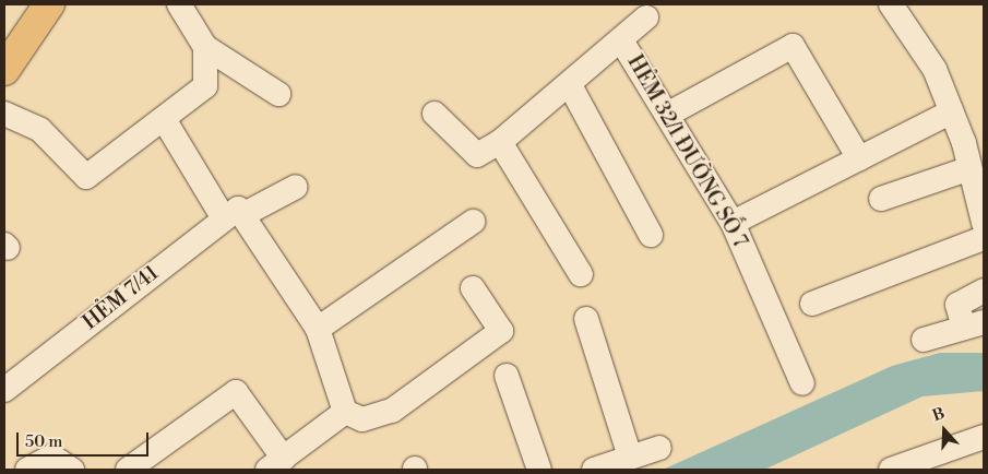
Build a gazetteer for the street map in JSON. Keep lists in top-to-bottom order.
{
  "streets": {
    "street": ["HẺM 32/1 ĐƯỜNG SỐ 7", "HẺM 7/41"]
  },
  "scale_bar": "50 m",
  "north": "top"
}
